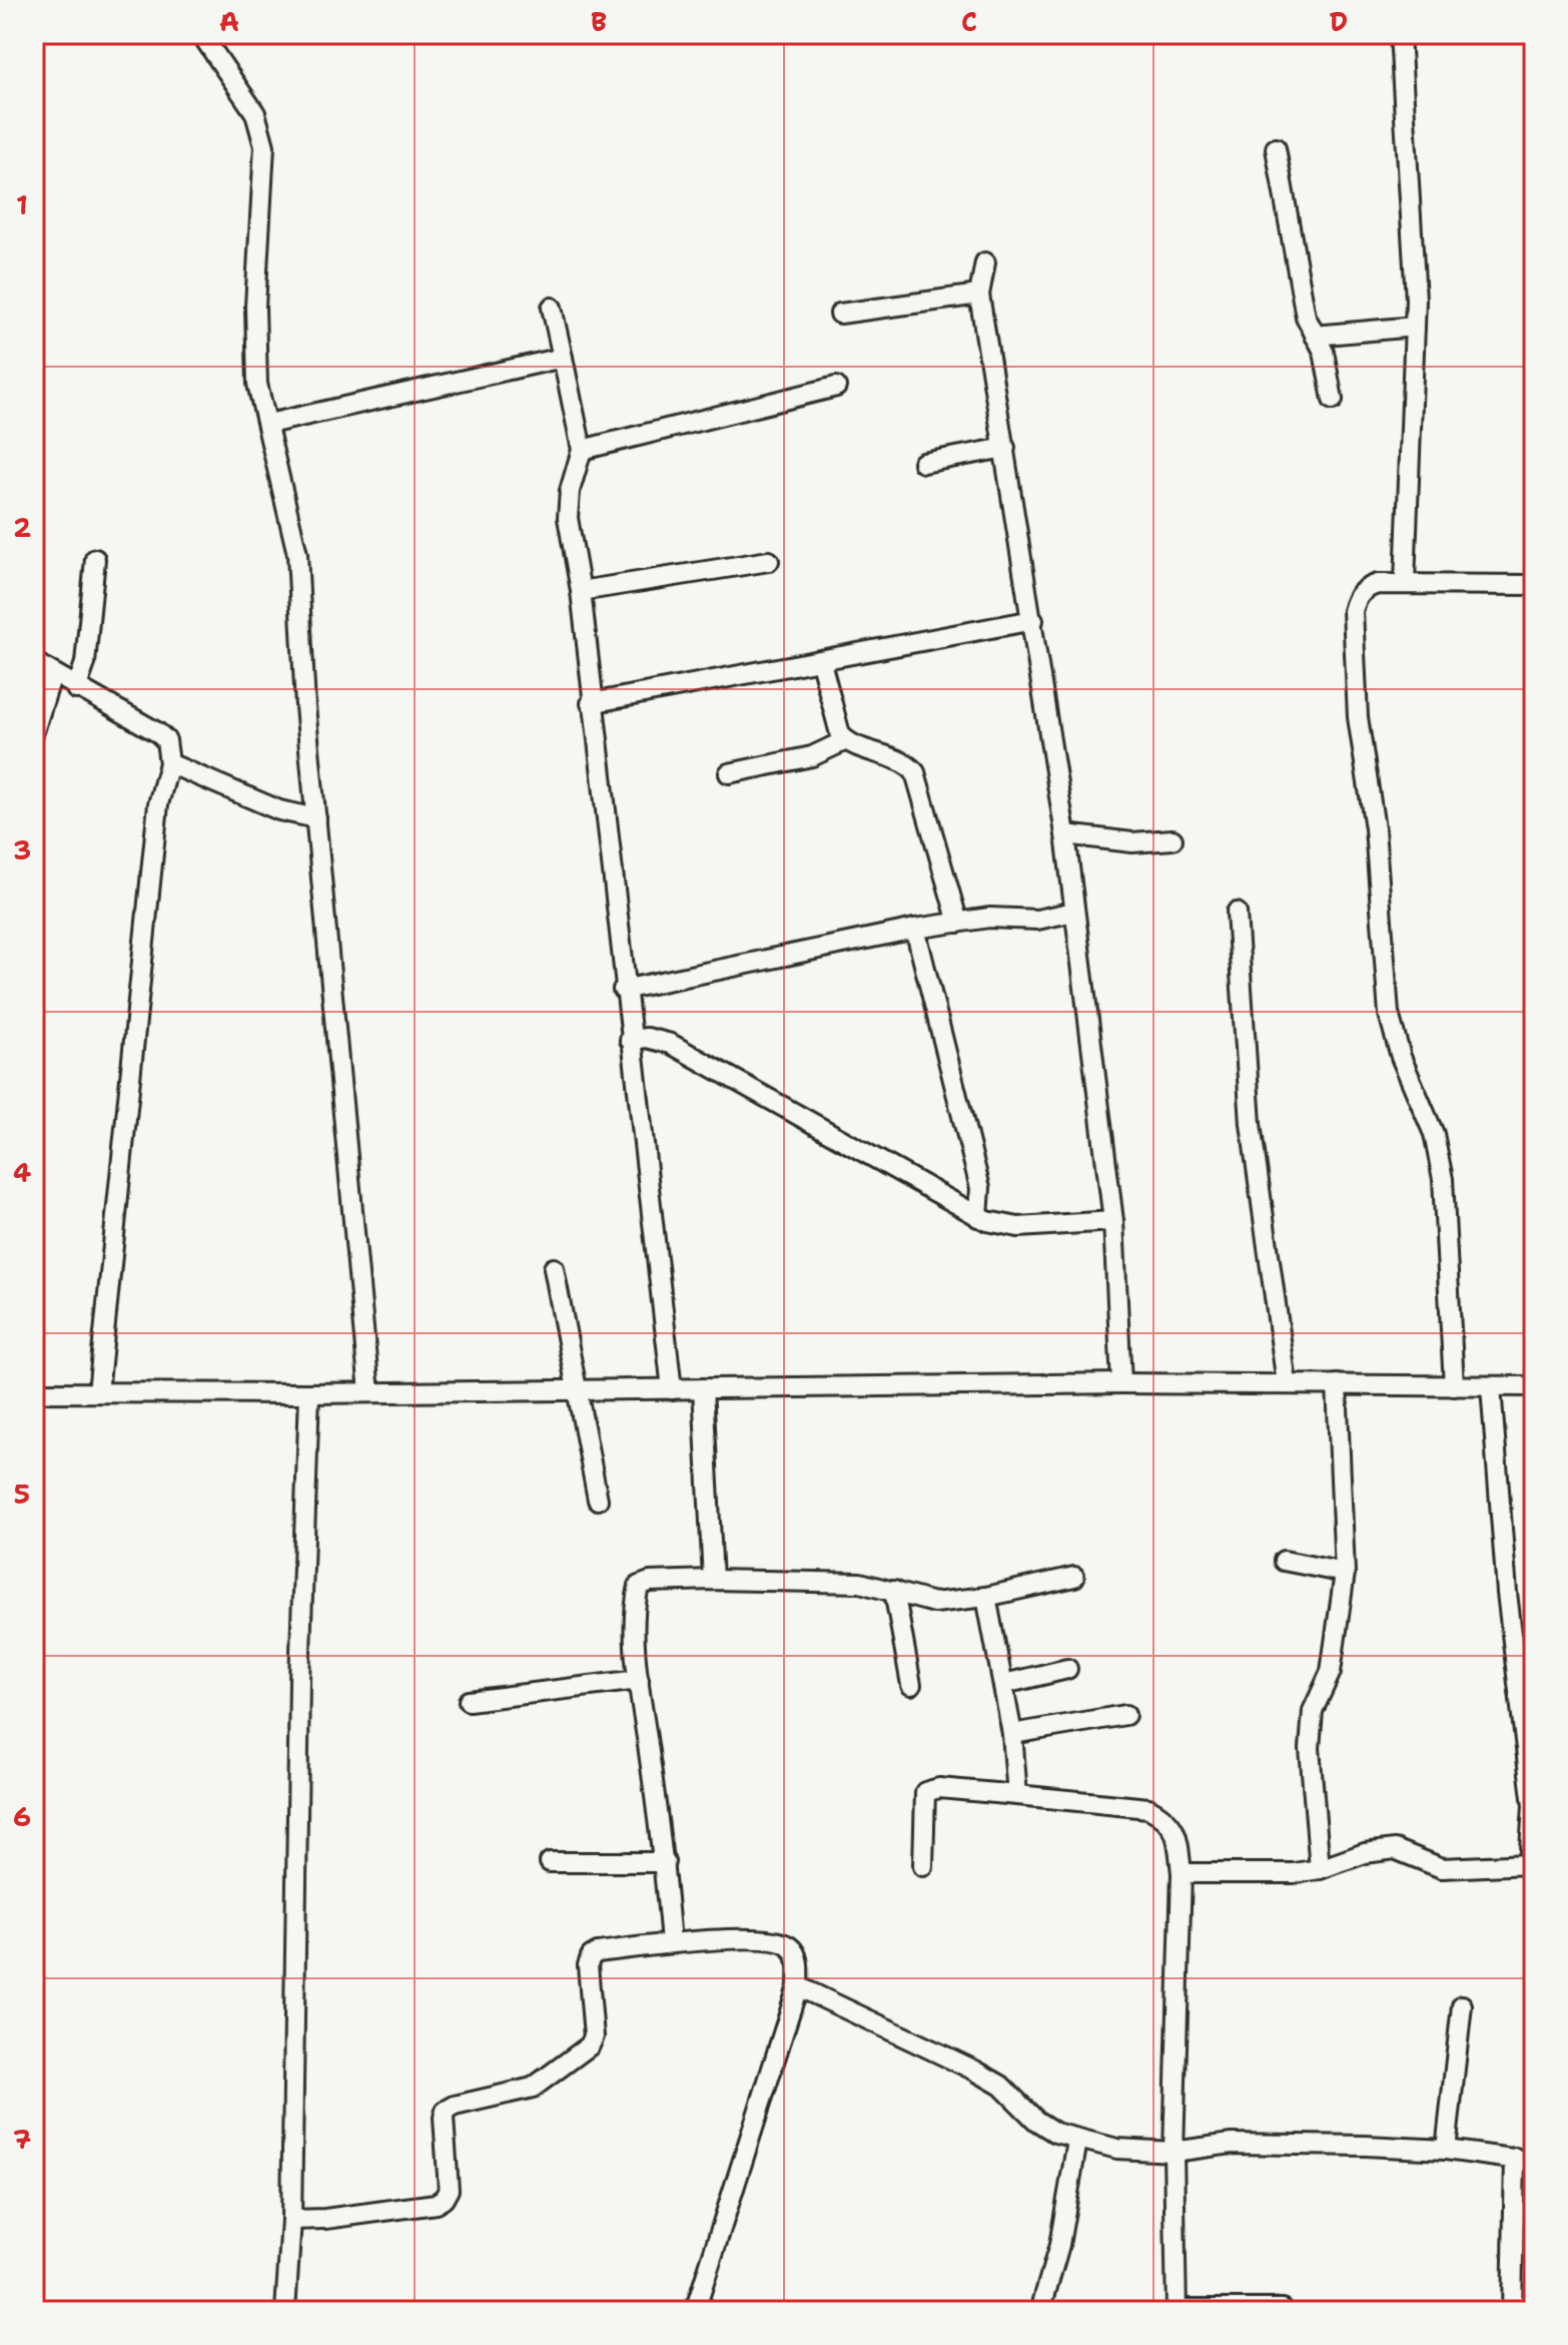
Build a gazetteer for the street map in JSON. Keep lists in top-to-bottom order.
{
  "grid": {
    "columns": [
      "A",
      "B",
      "C",
      "D"
    ],
    "rows": [
      "1",
      "2",
      "3",
      "4",
      "5",
      "6",
      "7"
    ]
  }
}
